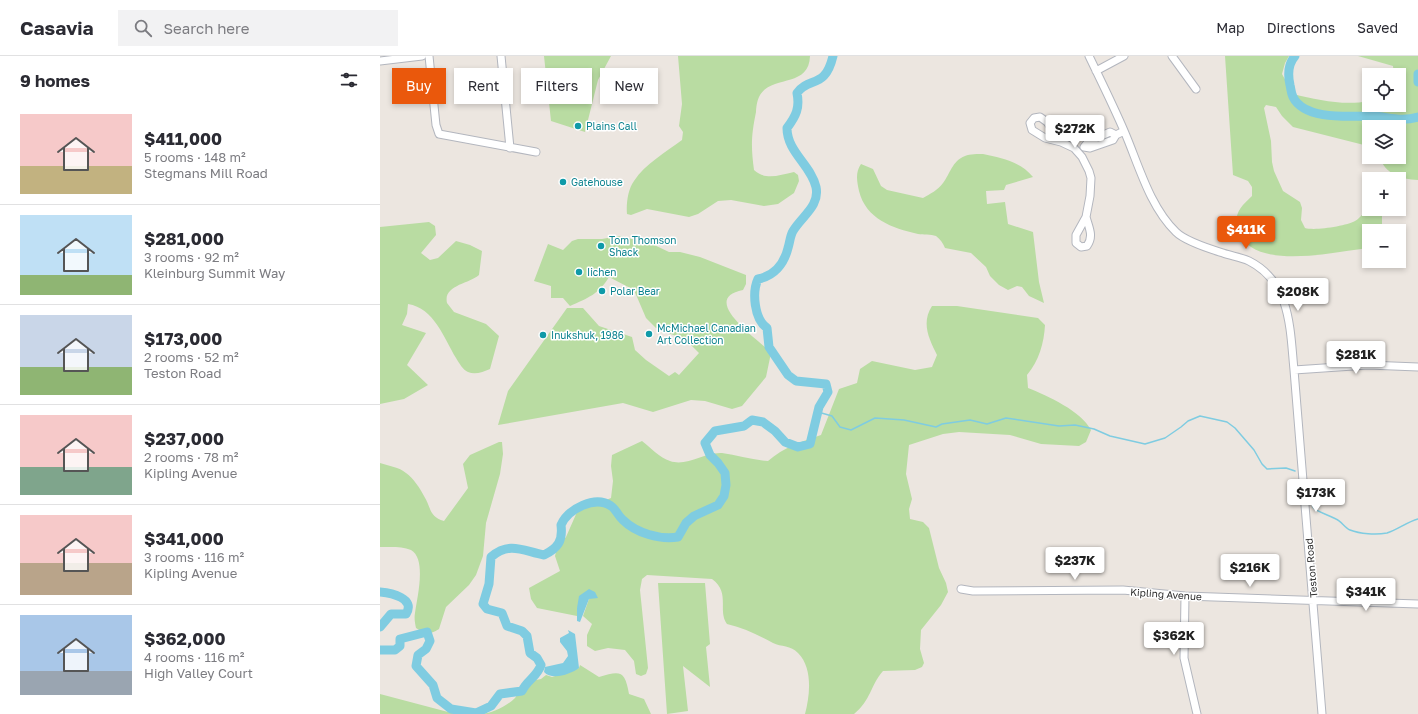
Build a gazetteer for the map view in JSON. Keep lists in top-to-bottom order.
{
  "streets": {
    "street": ["Teston Road", "Kipling Avenue"]
  },
  "crossings": [
    ["Teston Road", "Kipling Avenue"]
  ],
  "places": [
    "Plains Call",
    "Gatehouse",
    "Tom Thomson Shack",
    "Iichen",
    "Polar Bear",
    "McMichael Canadian Art Collection",
    "Inukshuk, 1986"
  ],
  "page": {
    "header": "Casavia",
    "search": "Search here",
    "nav": ["Map", "Directions", "Saved"],
    "heading": "9 homes",
    "map_buttons": ["+", "−"],
    "chip": [
      "Buy",
      "Rent",
      "Filters",
      "New"
    ],
    "list": [
      {
        "name": "$411,000",
        "note": "5 rooms · 148 m² · Stegmans Mill Road"
      },
      {
        "name": "$281,000",
        "note": "3 rooms · 92 m² · Kleinburg Summit Way"
      },
      {
        "name": "$173,000",
        "note": "2 rooms · 52 m² · Teston Road"
      },
      {
        "name": "$237,000",
        "note": "2 rooms · 78 m² · Kipling Avenue"
      },
      {
        "name": "$341,000",
        "note": "3 rooms · 116 m² · Kipling Avenue"
      },
      {
        "name": "$362,000",
        "note": "4 rooms · 116 m² · High Valley Court"
      }
    ],
    "price": [
      "$272K",
      "$411K",
      "$208K",
      "$281K",
      "$173K",
      "$237K",
      "$216K",
      "$341K",
      "$362K"
    ]
  }
}
